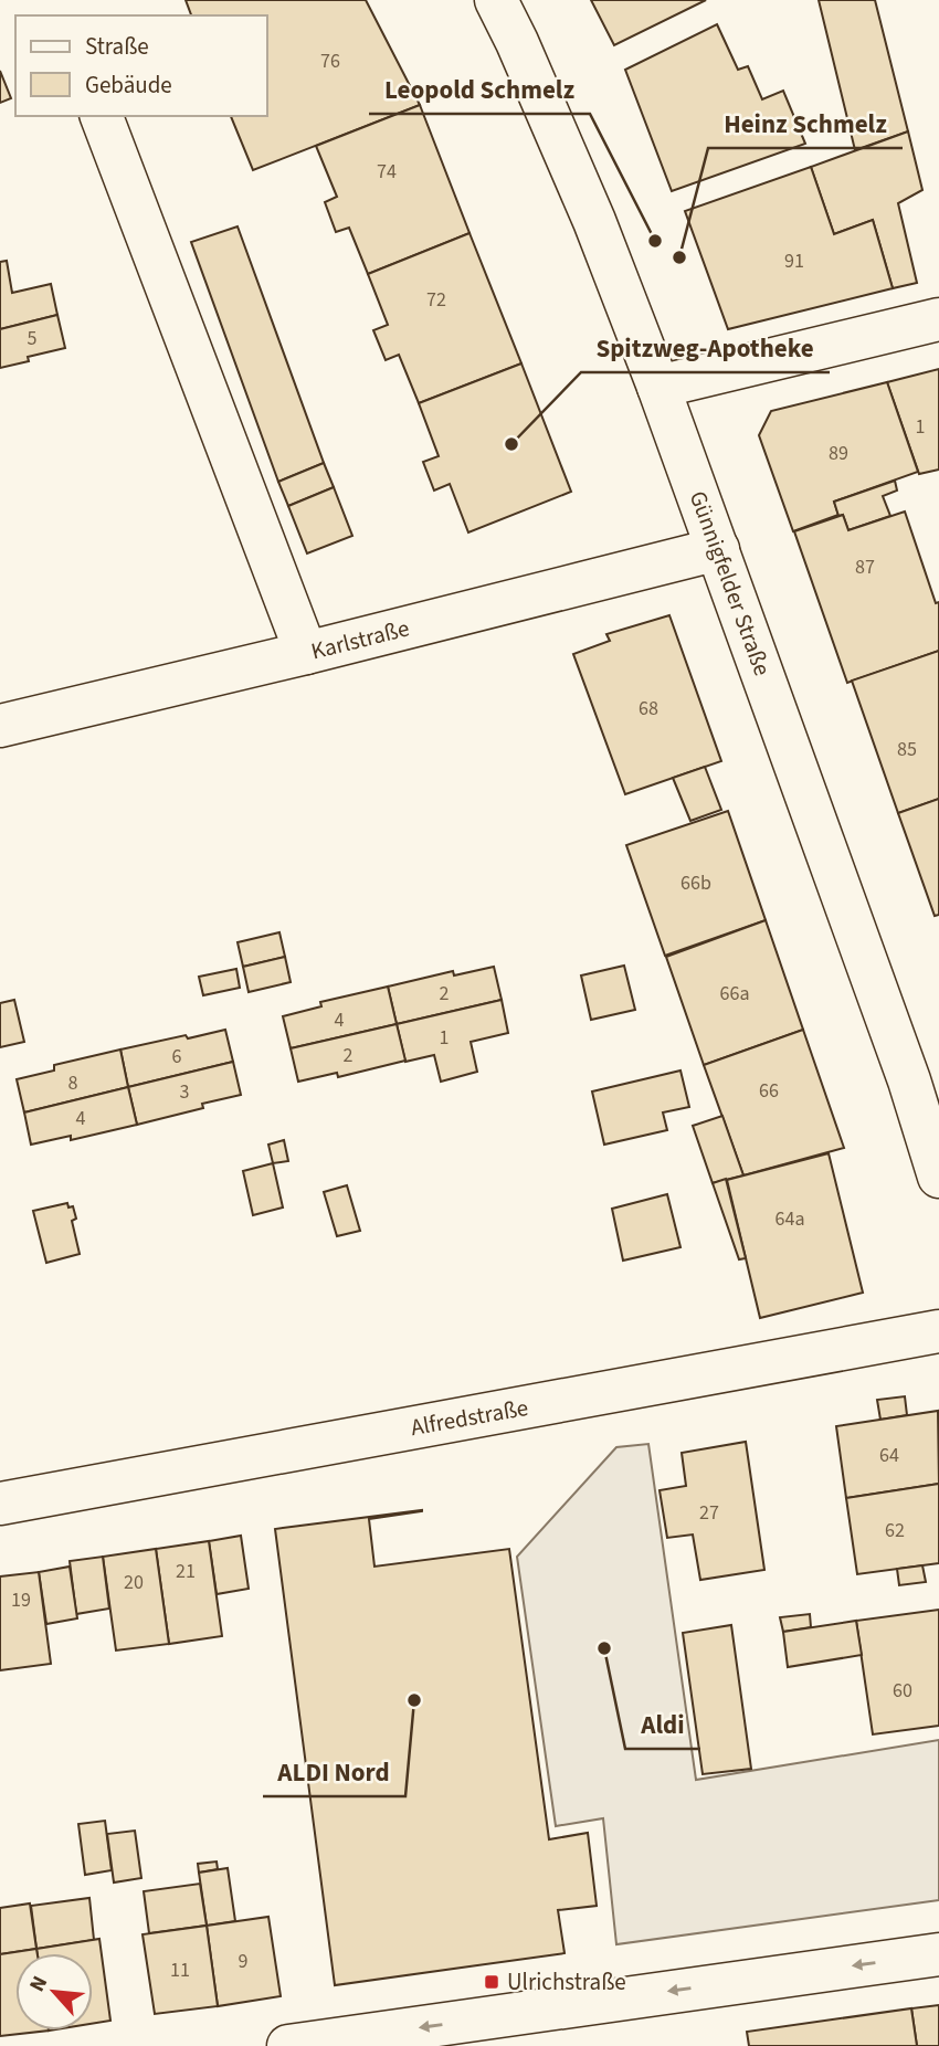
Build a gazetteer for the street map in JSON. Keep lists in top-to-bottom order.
{
  "streets": {
    "street": ["Günnigfelder Straße", "Karlstraße", "Alfredstraße"]
  },
  "crossings": [
    ["Günnigfelder Straße", "Karlstraße"]
  ],
  "places": {
    "other": [
      "Leopold Schmelz",
      "Heinz Schmelz",
      "Spitzweg-Apotheke",
      "Aldi",
      "ALDI Nord"
    ],
    "transit": ["Ulrichstraße"]
  },
  "house_numbers": [
    "76",
    "74",
    "91",
    "72",
    "5",
    "1",
    "89",
    "87",
    "68",
    "85",
    "66b",
    "2",
    "66a",
    "4",
    "1",
    "2",
    "6",
    "8",
    "66",
    "3",
    "4",
    "64a",
    "64",
    "27",
    "62",
    "21",
    "20",
    "19",
    "60",
    "9",
    "11"
  ],
  "legend": ["Straße", "Gebäude"],
  "north": "top left"
}
